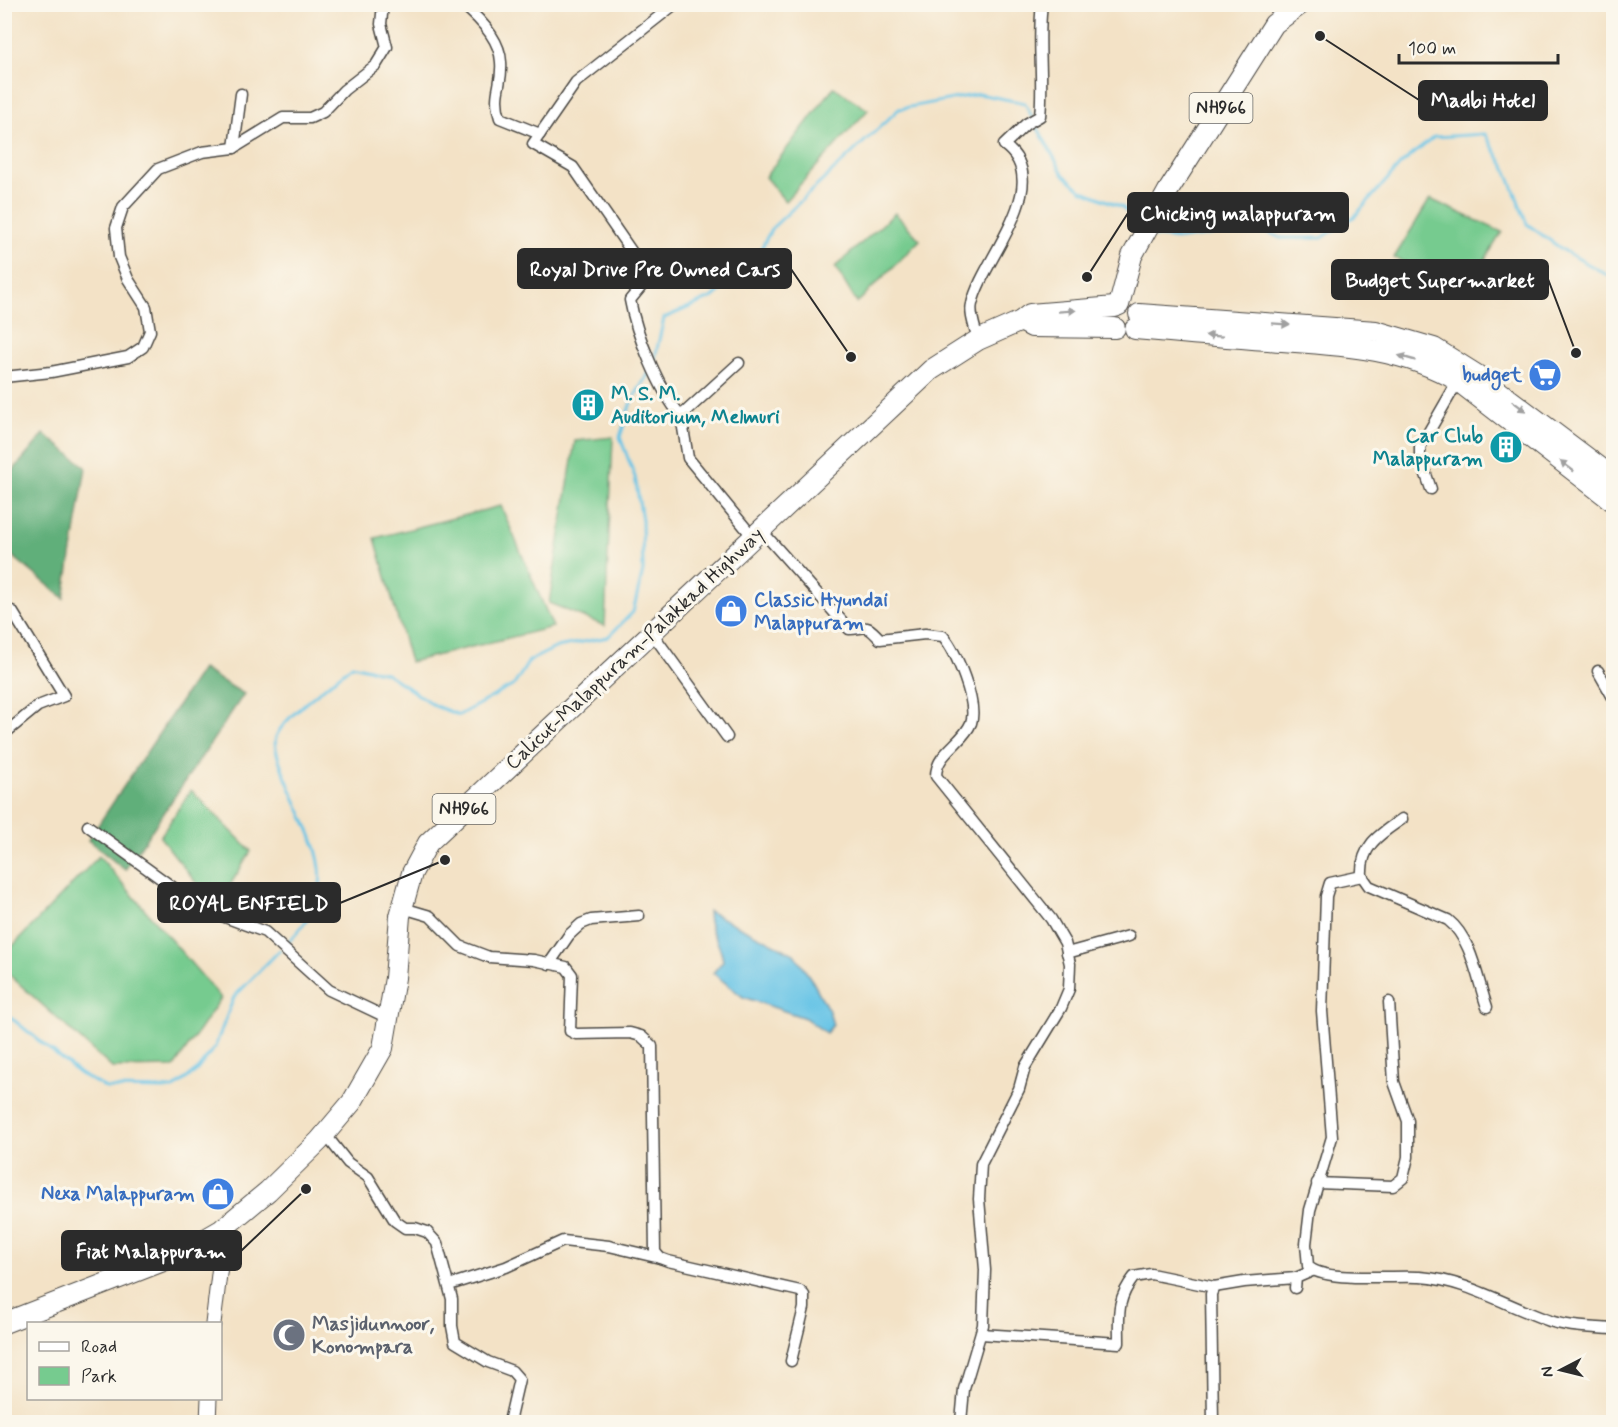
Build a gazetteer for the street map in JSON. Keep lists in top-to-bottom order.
{
  "streets": {
    "highway": ["NH966", "Calicut-Malappuram-Palakkad Highway"]
  },
  "crossings": [
    ["NH966", "Calicut-Malappuram-Palakkad Highway"]
  ],
  "places": {
    "other": [
      "Madbi Hotel",
      "Chicking malappuram",
      "Budget Supermarket",
      "Royal Drive Pre Owned Cars",
      "ROYAL ENFIELD",
      "Fiat Malappuram"
    ],
    "supermarket": ["budget"],
    "building": ["M. S. M. Auditorium, Melmuri", "Car Club Malappuram"],
    "shop": ["Classic Hyundai Malappuram", "Nexa Malappuram"],
    "mosque": ["Masjidunnoor, Konompara"]
  },
  "legend": ["Road", "Park"],
  "scale_bar": "100 m",
  "north": "left"
}
